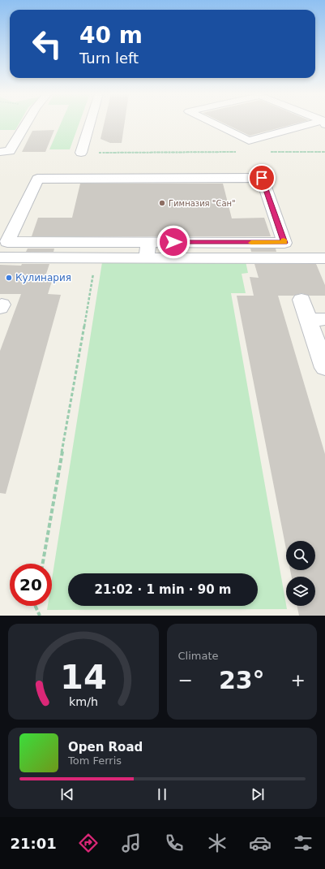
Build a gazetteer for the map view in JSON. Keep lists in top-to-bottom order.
{
  "places": ["Гимназия \"Сан\"", "Кулинария"],
  "page": {
    "turn": ["40 m", "Turn left"],
    "limit": "20",
    "trip": "21:02 · 1 min · 90 m",
    "tile": "Climate",
    "heat": ["−", "23°", "+"],
    "song": ["Open Road", "Tom Ferris"],
    "tabs": "21:01",
    "gauge": ["14", "km/h"]
  }
}
